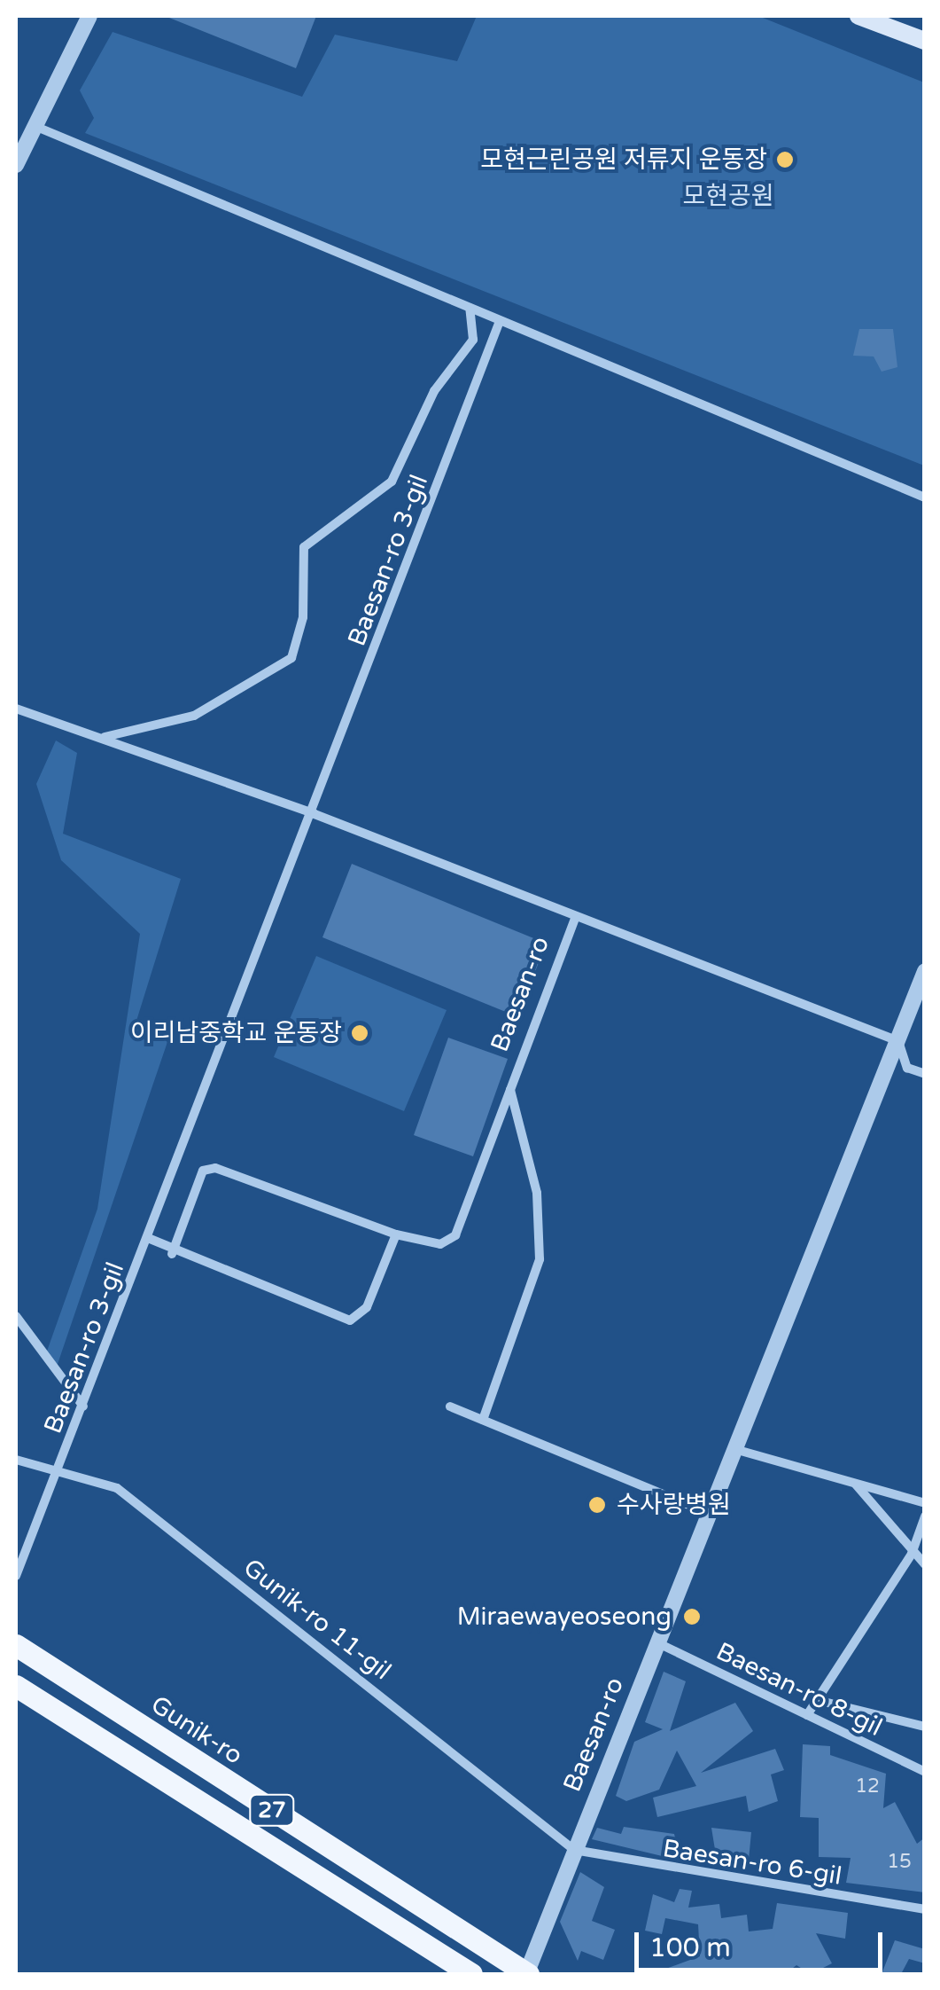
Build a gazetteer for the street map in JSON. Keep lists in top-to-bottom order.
{
  "streets": {
    "main road": ["Gunik-ro", "27"],
    "street": [
      "Baesan-ro 3-gil",
      "Baesan-ro",
      "Gunik-ro 11-gil",
      "Baesan-ro 8-gil",
      "Baesan-ro 6-gil"
    ]
  },
  "crossings": [
    ["Baesan-ro 3-gil", "Gunik-ro 11-gil"],
    ["Baesan-ro", "Gunik-ro 11-gil"],
    ["Baesan-ro", "Baesan-ro 8-gil"],
    ["Baesan-ro", "Gunik-ro"],
    ["Baesan-ro", "Baesan-ro 6-gil"],
    ["Gunik-ro 11-gil", "Baesan-ro 6-gil"]
  ],
  "parks": ["모현공원"],
  "places": [
    "모현근린공원 저류지 운동장",
    "이리남중학교 운동장",
    "수사랑병원",
    "Miraewayeoseong"
  ],
  "house_numbers": ["12", "15"],
  "scale_bar": "100 m"
}
